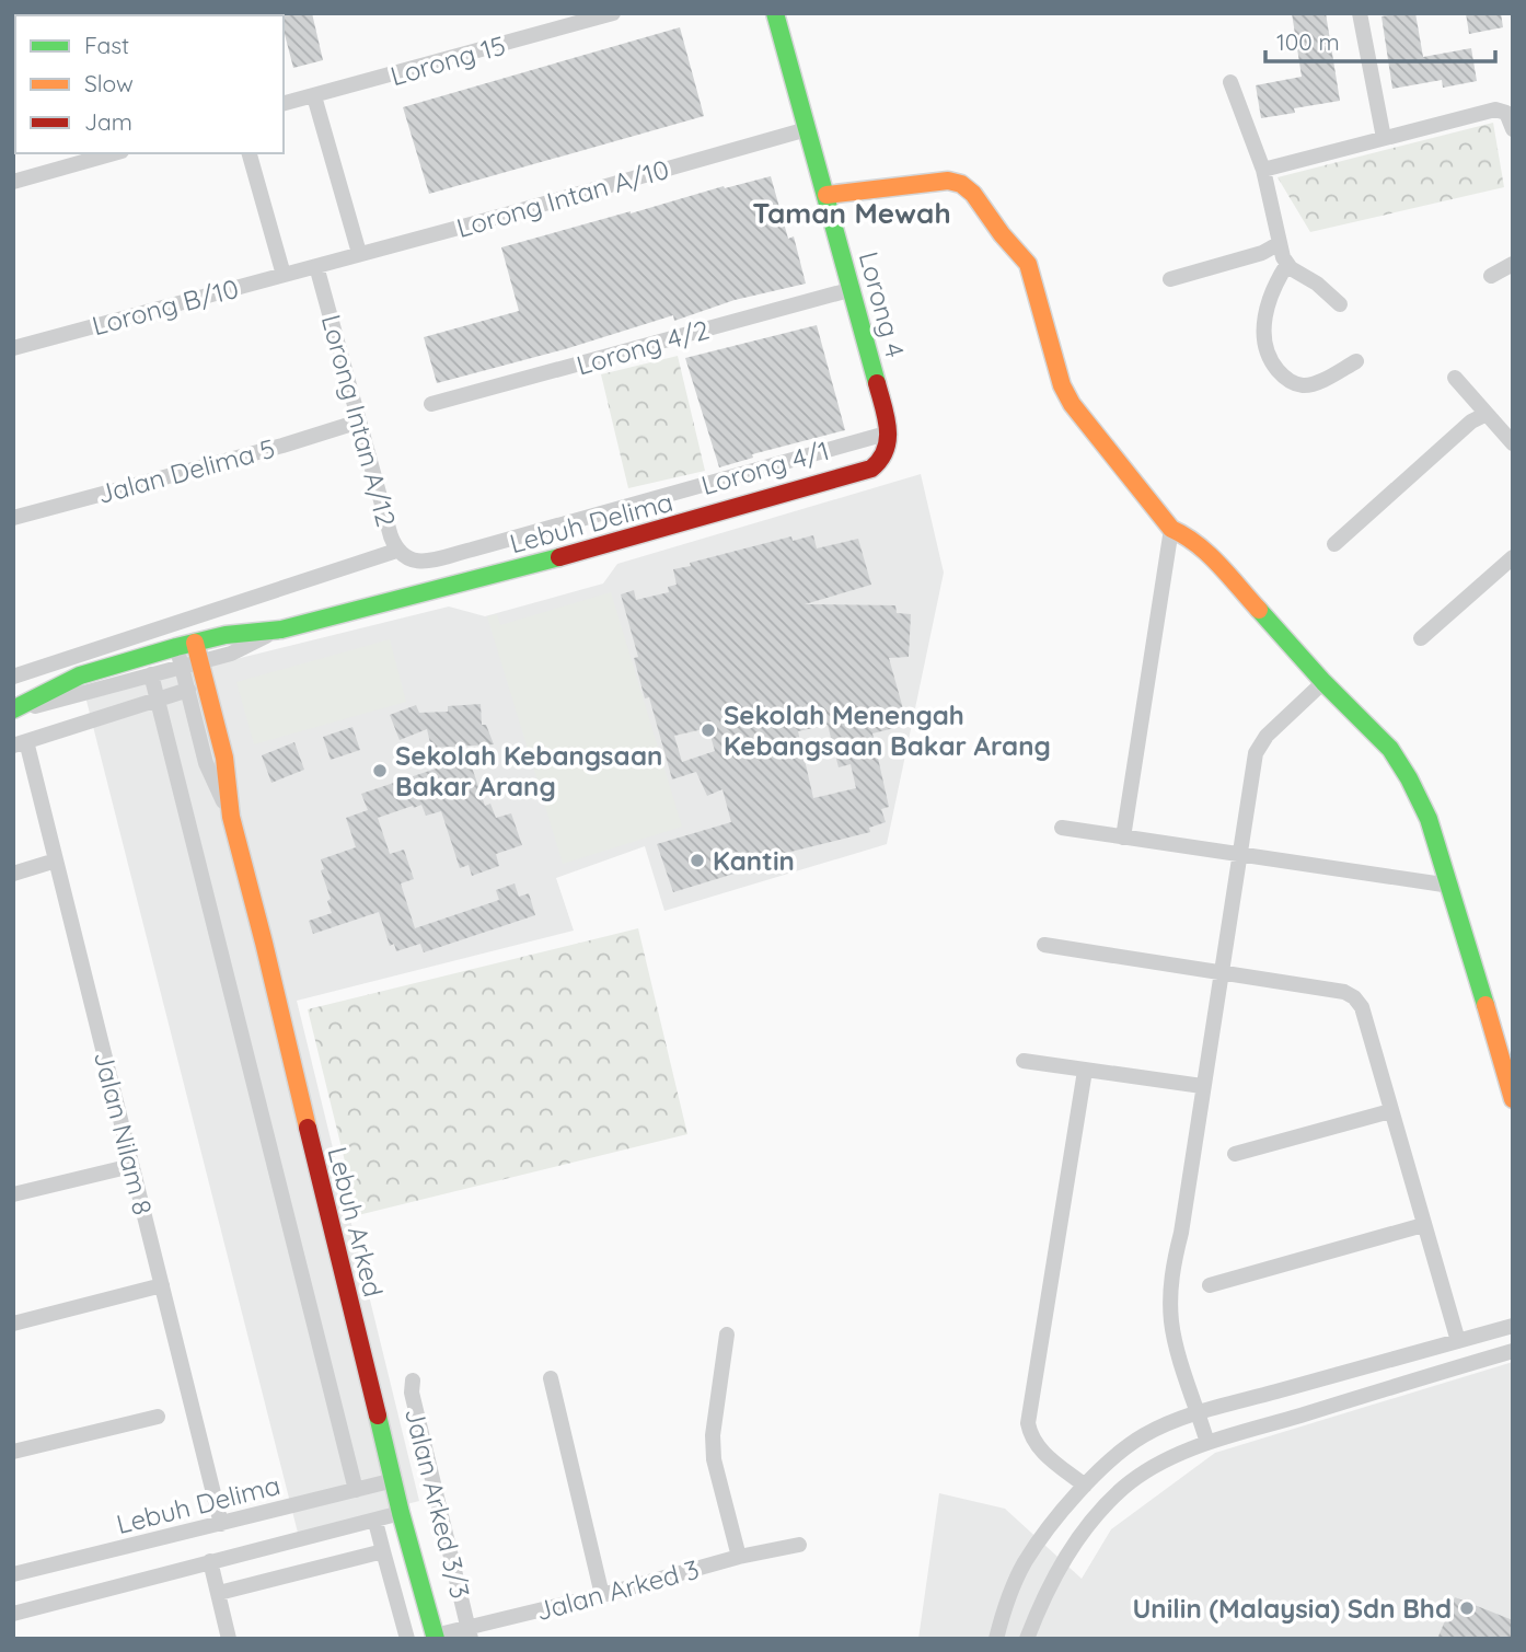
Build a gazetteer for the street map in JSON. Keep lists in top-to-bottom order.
{
  "streets": {
    "street": [
      "Lorong 15",
      "Lorong Intan A/10",
      "Lorong 4",
      "Lorong B/10",
      "Lorong 4/2",
      "Lorong Intan A/12",
      "Lorong 4/1",
      "Jalan Delima 5",
      "Lebuh Delima",
      "Jalan Nilam 8",
      "Lebuh Arked",
      "Jalan Arked 3/3",
      "Jalan Arked 3"
    ]
  },
  "crossings": [
    ["Lorong Intan A/10", "Lorong 4"],
    ["Lorong Intan A/10", "Lorong B/10"],
    ["Lorong Intan A/10", "Lorong Intan A/12"],
    ["Lorong 4", "Lorong 4/2"],
    ["Lorong 4", "Lorong 4/1"],
    ["Lorong 4", "Lebuh Delima"],
    ["Lorong B/10", "Lorong Intan A/12"],
    ["Lorong Intan A/12", "Lorong 4/1"],
    ["Lorong Intan A/12", "Jalan Delima 5"],
    ["Lorong 4/1", "Lebuh Delima"],
    ["Lebuh Delima", "Jalan Nilam 8"],
    ["Lebuh Delima", "Lebuh Arked"],
    ["Lebuh Arked", "Jalan Arked 3"],
    ["Jalan Arked 3/3", "Jalan Arked 3"]
  ],
  "districts": ["Taman Mewah"],
  "places": [
    "Sekolah Menengah Kebangsaan Bakar Arang",
    "Sekolah Kebangsaan Bakar Arang",
    "Kantin",
    "Unilin (Malaysia) Sdn Bhd"
  ],
  "legend": ["Fast", "Slow", "Jam"],
  "scale_bar": "100 m"
}
